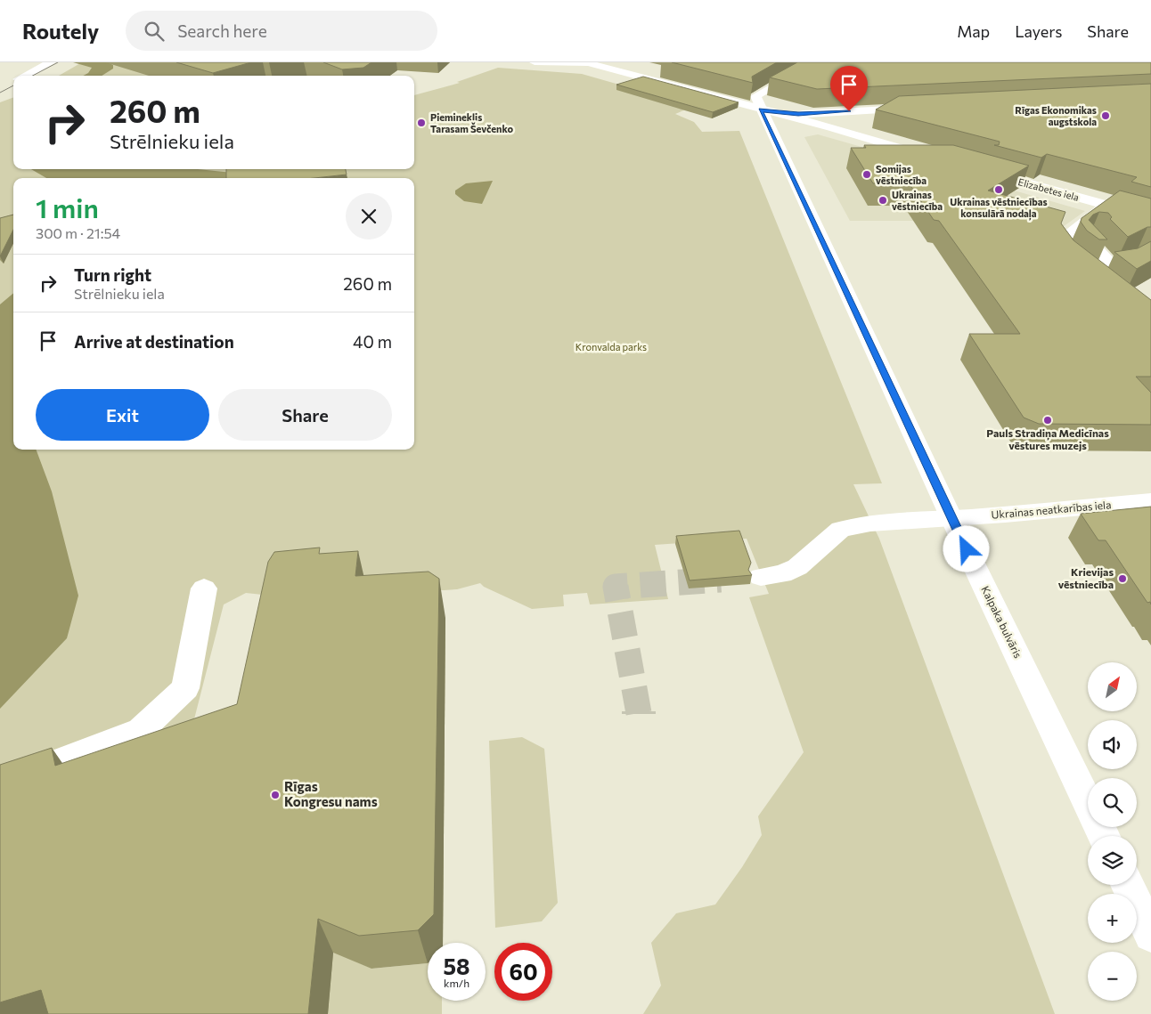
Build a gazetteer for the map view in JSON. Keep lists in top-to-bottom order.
{
  "streets": {
    "street": ["Elizabetes iela", "Ukrainas neatkarības iela", "Kalpaka bulvāris"]
  },
  "crossings": [
    ["Ukrainas neatkarības iela", "Kalpaka bulvāris"]
  ],
  "parks": ["Kronvalda parks"],
  "places": [
    "Rīgas Ekonomikas augstskola",
    "Piemineklis Tarasam Ševčenko",
    "Somijas vēstniecība",
    "Ukrainas vēstniecības konsulārā nodaļa",
    "Ukrainas vēstniecība",
    "Pauls Stradiņa Medicīnas vēstures muzejs",
    "Krievijas vēstniecība",
    "Rīgas Kongresu nams"
  ],
  "north": "top right",
  "page": {
    "header": "Routely",
    "search": "Search here",
    "nav": ["Map", "Layers", "Share"],
    "turn": ["260 m", "Strēlnieku iela"],
    "heading": ["1 min", "300 m · 21:54"],
    "list": [
      {
        "name": "Turn right",
        "note": "Strēlnieku iela",
        "value": "260 m"
      },
      {
        "name": "Arrive at destination",
        "value": "40 m"
      }
    ],
    "buttons": ["Exit", "Share"],
    "map_buttons": ["+", "−"],
    "speed": "58 km/h",
    "limit": "60"
  }
}
